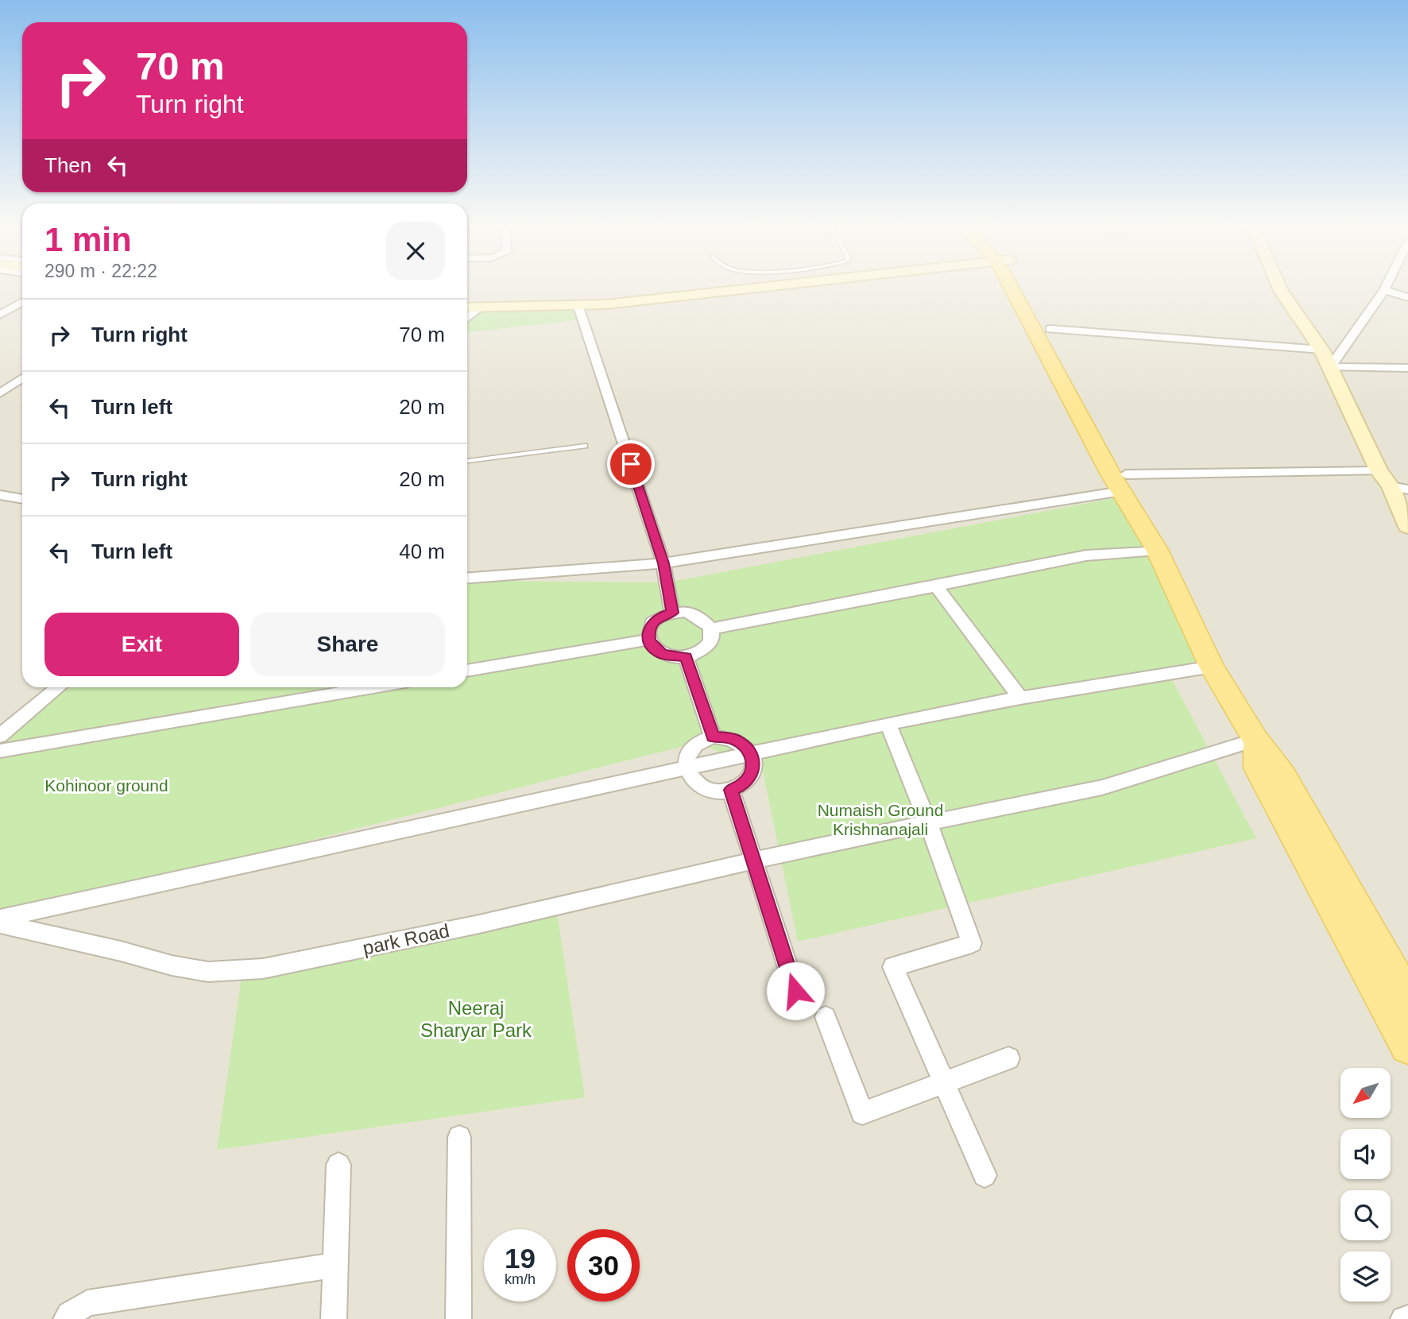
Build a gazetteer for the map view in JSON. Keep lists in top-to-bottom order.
{
  "streets": {
    "street": ["park Road"]
  },
  "parks": ["Kohinoor ground", "Numaish Ground Krishnanajali", "Neeraj Sharyar Park"],
  "north": "bottom left",
  "page": {
    "turn": ["70 m", "Turn right"],
    "then": "Then",
    "heading": ["1 min", "290 m · 22:22"],
    "list": [
      {
        "name": "Turn right",
        "value": "70 m"
      },
      {
        "name": "Turn left",
        "value": "20 m"
      },
      {
        "name": "Turn right",
        "value": "20 m"
      },
      {
        "name": "Turn left",
        "value": "40 m"
      }
    ],
    "buttons": ["Exit", "Share"],
    "speed": "19 km/h",
    "limit": "30"
  }
}
